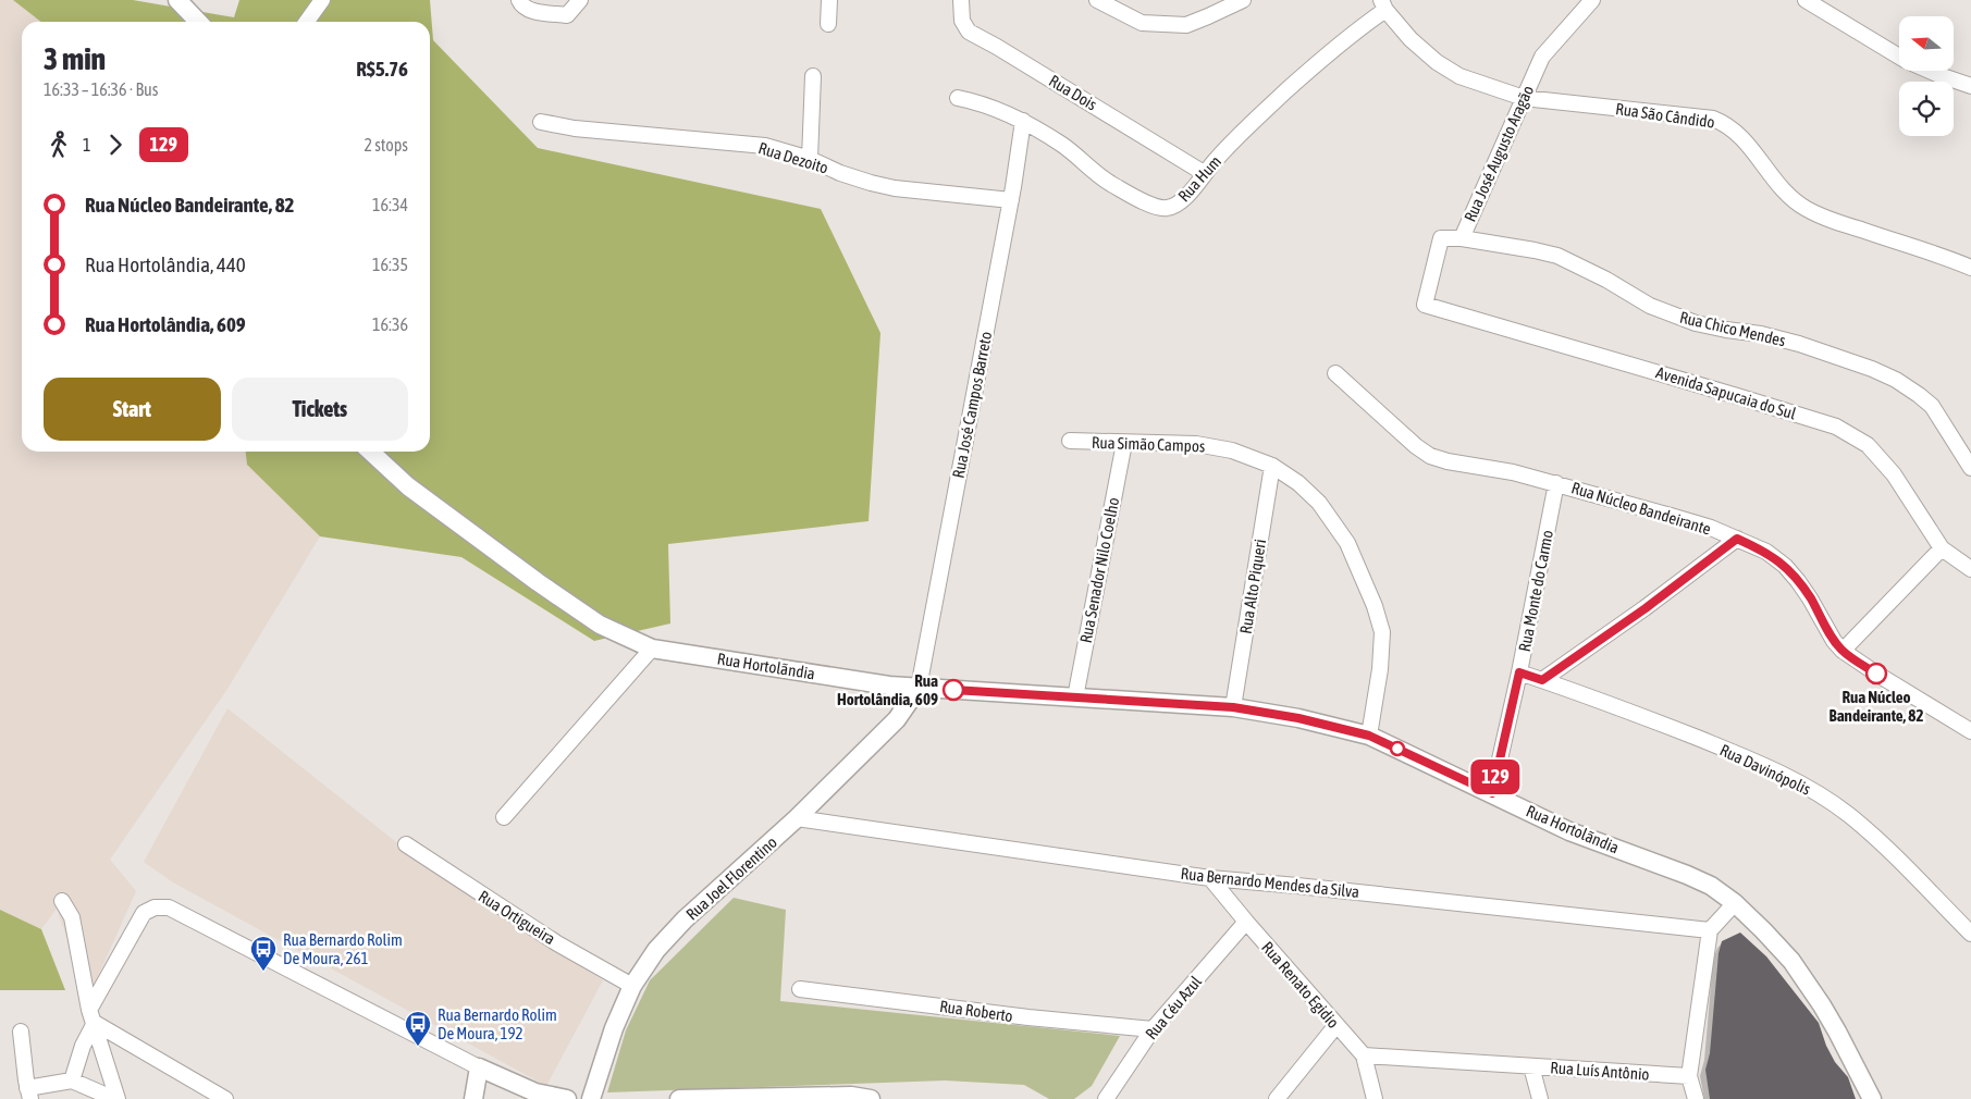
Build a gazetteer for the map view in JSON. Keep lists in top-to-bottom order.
{
  "streets": {
    "street": [
      "Rua Dois",
      "Rua São Cândido",
      "Rua José Augusto Aragão",
      "Rua Dezoito",
      "Rua Hum",
      "Rua Chico Mendes",
      "Avenida Sapucaia do Sul",
      "Rua José Campos Barreto",
      "Rua Simão Campos",
      "Rua Núcleo Bandeirante",
      "Rua Senador Nilo Coelho",
      "Rua Alto Piqueri",
      "Rua Monte do Carmo",
      "Rua Hortolãndia",
      "Rua Davinópolis",
      "Rua Joel Florentino",
      "Rua Bernardo Mendes da Silva",
      "Rua Ortigueira",
      "Rua Renato Egidio",
      "Rua Céu Azul",
      "Rua Roberto",
      "Rua Luís Antônio"
    ]
  },
  "crossings": [
    ["Rua Dois", "Rua Hum"],
    ["Rua São Cândido", "Rua José Augusto Aragão"],
    ["Rua São Cândido", "Rua Hum"],
    ["Rua José Augusto Aragão", "Rua Chico Mendes"],
    ["Rua José Augusto Aragão", "Avenida Sapucaia do Sul"],
    ["Rua Dezoito", "Rua José Campos Barreto"],
    ["Rua Hum", "Rua José Campos Barreto"],
    ["Rua José Campos Barreto", "Rua Hortolãndia"],
    ["Rua José Campos Barreto", "Rua Joel Florentino"],
    ["Rua Simão Campos", "Rua Senador Nilo Coelho"],
    ["Rua Simão Campos", "Rua Alto Piqueri"],
    ["Rua Simão Campos", "Rua Hortolãndia"],
    ["Rua Núcleo Bandeirante", "Rua Monte do Carmo"],
    ["Rua Senador Nilo Coelho", "Rua Hortolãndia"],
    ["Rua Alto Piqueri", "Rua Hortolãndia"],
    ["Rua Monte do Carmo", "Rua Hortolãndia"],
    ["Rua Monte do Carmo", "Rua Davinópolis"],
    ["Rua Hortolãndia", "Rua Joel Florentino"],
    ["Rua Joel Florentino", "Rua Bernardo Mendes da Silva"],
    ["Rua Joel Florentino", "Rua Ortigueira"],
    ["Rua Bernardo Mendes da Silva", "Rua Renato Egidio"],
    ["Rua Renato Egidio", "Rua Céu Azul"],
    ["Rua Renato Egidio", "Rua Luís Antônio"],
    ["Rua Céu Azul", "Rua Roberto"]
  ],
  "places": {
    "other": ["Rua Núcleo Bandeirante, 82", "Rua Hortolândia, 609"],
    "bus stop": ["Rua Bernardo Rolim De Moura, 261", "Rua Bernardo Rolim De Moura, 192"]
  },
  "lines": ["bus line 129"],
  "north": "left",
  "page": {
    "on_map": "129",
    "heading": ["3 min", "16:33 – 16:36 · Bus", "R$5.76"],
    "legs": ["1", "129", "2 stops"],
    "list": [
      {
        "name": "Rua Núcleo Bandeirante, 82",
        "value": "16:34"
      },
      {
        "name": "Rua Hortolândia, 440",
        "value": "16:35"
      },
      {
        "name": "Rua Hortolândia, 609",
        "value": "16:36"
      }
    ],
    "buttons": ["Start", "Tickets"]
  }
}
